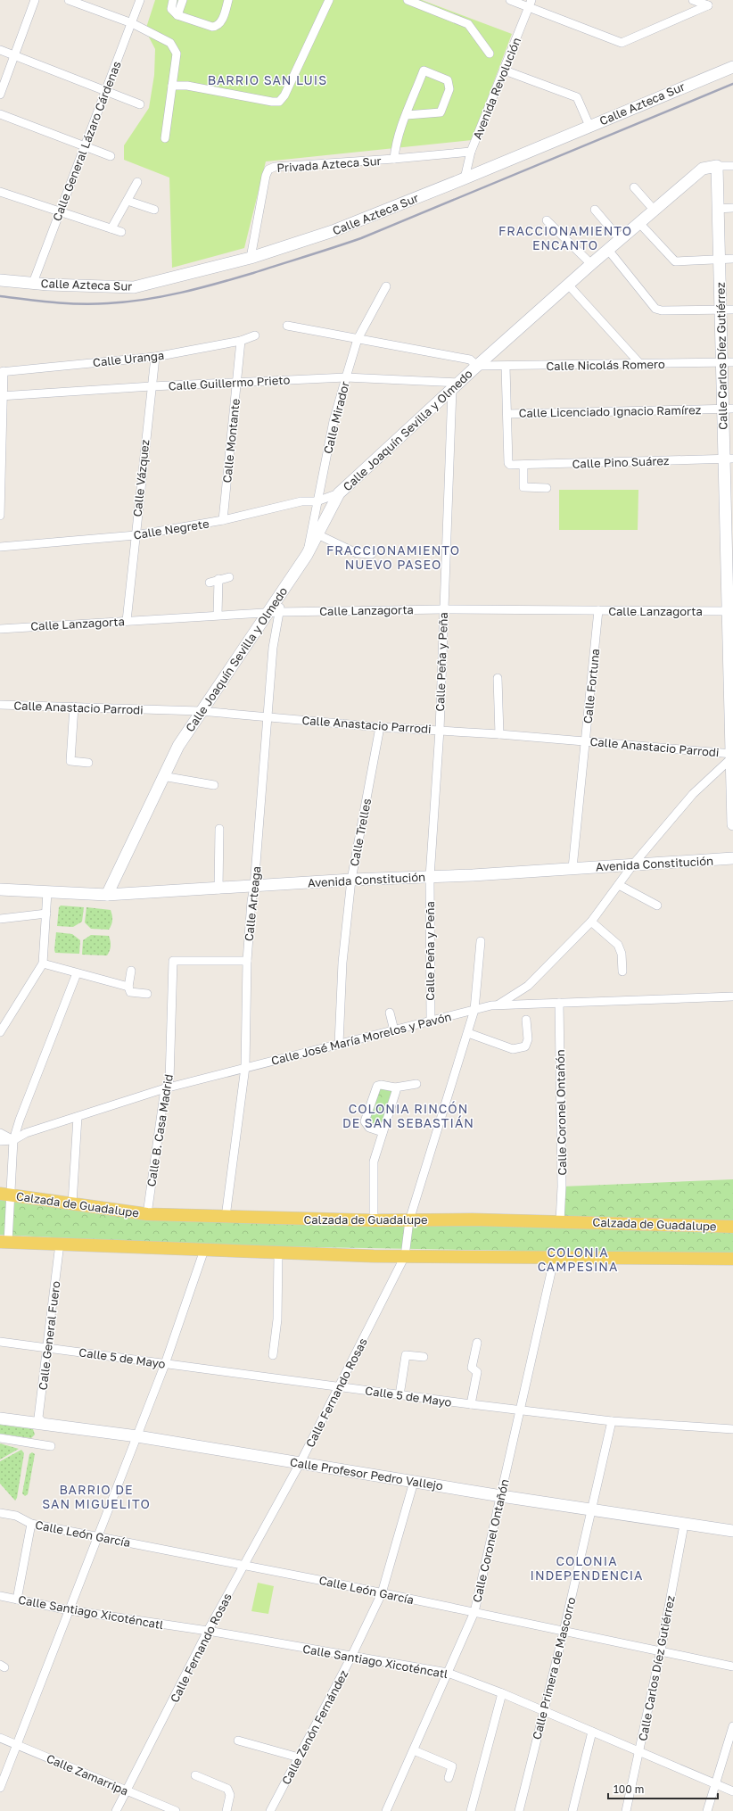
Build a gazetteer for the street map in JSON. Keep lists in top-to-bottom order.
{
  "streets": {
    "main road": ["Calzada de Guadalupe"],
    "street": [
      "Avenida Revolución",
      "Calle Azteca Sur",
      "Calle General Lázaro Cárdenas",
      "Privada Azteca Sur",
      "Calle Carlos Díez Gutiérrez",
      "Calle Uranga",
      "Calle Nicolás Romero",
      "Calle Guillermo Prieto",
      "Calle Licenciado Ignacio Ramírez",
      "Calle Mirador",
      "Calle Joaquín Sevilla y Olmedo",
      "Calle Montante",
      "Calle Pino Suárez",
      "Calle Vázquez",
      "Calle Negrete",
      "Calle Lanzagorta",
      "Calle Peña y Peña",
      "Calle Fortuna",
      "Calle Anastacio Parrodi",
      "Calle Trelles",
      "Avenida Constitución",
      "Calle Arteaga",
      "Calle José María Morelos y Pavón",
      "Calle Coronel Ontañón",
      "Calle B. Casa Madrid",
      "Calle General Fuero",
      "Calle 5 de Mayo",
      "Calle Fernando Rosas",
      "Calle Profesor Pedro Vallejo",
      "Calle León García",
      "Calle Santiago Xicoténcatl",
      "Calle Primera de Mascorro",
      "Calle Zenón Fernández",
      "Calle Zamarripa"
    ]
  },
  "crossings": [
    ["Avenida Revolución", "Calle Azteca Sur"],
    ["Calle Azteca Sur", "Calle General Lázaro Cárdenas"],
    ["Calle Azteca Sur", "Privada Azteca Sur"],
    ["Calle Carlos Díez Gutiérrez", "Calle Nicolás Romero"],
    ["Calle Carlos Díez Gutiérrez", "Calle Licenciado Ignacio Ramírez"],
    ["Calle Carlos Díez Gutiérrez", "Calle Joaquín Sevilla y Olmedo"],
    ["Calle Carlos Díez Gutiérrez", "Calle Pino Suárez"],
    ["Calle Carlos Díez Gutiérrez", "Calle Lanzagorta"],
    ["Calle Carlos Díez Gutiérrez", "Calle Anastacio Parrodi"],
    ["Calle Carlos Díez Gutiérrez", "Calle Profesor Pedro Vallejo"],
    ["Calle Carlos Díez Gutiérrez", "Calle León García"],
    ["Calle Carlos Díez Gutiérrez", "Calle Santiago Xicoténcatl"],
    ["Calle Uranga", "Calle Montante"],
    ["Calle Uranga", "Calle Vázquez"],
    ["Calle Nicolás Romero", "Calle Joaquín Sevilla y Olmedo"],
    ["Calle Guillermo Prieto", "Calle Mirador"],
    ["Calle Guillermo Prieto", "Calle Joaquín Sevilla y Olmedo"],
    ["Calle Guillermo Prieto", "Calle Montante"],
    ["Calle Guillermo Prieto", "Calle Vázquez"],
    ["Calle Guillermo Prieto", "Calle Peña y Peña"],
    ["Calle Licenciado Ignacio Ramírez", "Calle Pino Suárez"],
    ["Calle Mirador", "Calle Joaquín Sevilla y Olmedo"],
    ["Calle Mirador", "Calle Negrete"],
    ["Calle Joaquín Sevilla y Olmedo", "Calle Negrete"],
    ["Calle Joaquín Sevilla y Olmedo", "Calle Lanzagorta"],
    ["Calle Joaquín Sevilla y Olmedo", "Calle Peña y Peña"],
    ["Calle Joaquín Sevilla y Olmedo", "Calle Anastacio Parrodi"],
    ["Calle Joaquín Sevilla y Olmedo", "Avenida Constitución"],
    ["Calle Joaquín Sevilla y Olmedo", "Calle Arteaga"],
    ["Calle Montante", "Calle Negrete"],
    ["Calle Vázquez", "Calle Negrete"],
    ["Calle Vázquez", "Calle Lanzagorta"],
    ["Calle Lanzagorta", "Calle Peña y Peña"],
    ["Calle Lanzagorta", "Calle Fortuna"],
    ["Calle Lanzagorta", "Calle Arteaga"],
    ["Calle Peña y Peña", "Calle Anastacio Parrodi"],
    ["Calle Peña y Peña", "Avenida Constitución"],
    ["Calle Peña y Peña", "Calle José María Morelos y Pavón"],
    ["Calle Fortuna", "Calle Anastacio Parrodi"],
    ["Calle Fortuna", "Avenida Constitución"],
    ["Calle Anastacio Parrodi", "Calle Trelles"],
    ["Calle Anastacio Parrodi", "Calle Arteaga"],
    ["Calle Trelles", "Avenida Constitución"],
    ["Calle Trelles", "Calle José María Morelos y Pavón"],
    ["Avenida Constitución", "Calle Arteaga"],
    ["Calle Arteaga", "Calle José María Morelos y Pavón"],
    ["Calle Arteaga", "Calle B. Casa Madrid"],
    ["Calle Arteaga", "Calzada de Guadalupe"],
    ["Calle José María Morelos y Pavón", "Calle Coronel Ontañón"],
    ["Calle José María Morelos y Pavón", "Calle B. Casa Madrid"],
    ["Calle José María Morelos y Pavón", "Calle Fernando Rosas"],
    ["Calle Coronel Ontañón", "Calzada de Guadalupe"],
    ["Calle Coronel Ontañón", "Calle 5 de Mayo"],
    ["Calle Coronel Ontañón", "Calle Profesor Pedro Vallejo"],
    ["Calle Coronel Ontañón", "Calle León García"],
    ["Calle Coronel Ontañón", "Calle Santiago Xicoténcatl"],
    ["Calle B. Casa Madrid", "Calzada de Guadalupe"],
    ["Calzada de Guadalupe", "Calle Fernando Rosas"],
    ["Calle General Fuero", "Calle 5 de Mayo"],
    ["Calle General Fuero", "Calle Profesor Pedro Vallejo"],
    ["Calle 5 de Mayo", "Calle Fernando Rosas"],
    ["Calle 5 de Mayo", "Calle Primera de Mascorro"],
    ["Calle Fernando Rosas", "Calle Profesor Pedro Vallejo"],
    ["Calle Fernando Rosas", "Calle León García"],
    ["Calle Fernando Rosas", "Calle Santiago Xicoténcatl"],
    ["Calle Fernando Rosas", "Calle Zamarripa"],
    ["Calle Profesor Pedro Vallejo", "Calle Primera de Mascorro"],
    ["Calle Profesor Pedro Vallejo", "Calle Zenón Fernández"],
    ["Calle León García", "Calle Primera de Mascorro"],
    ["Calle León García", "Calle Zenón Fernández"],
    ["Calle Santiago Xicoténcatl", "Calle Primera de Mascorro"],
    ["Calle Santiago Xicoténcatl", "Calle Zenón Fernández"]
  ],
  "districts": [
    "BARRIO SAN LUIS",
    "FRACCIONAMIENTO ENCANTO",
    "FRACCIONAMIENTO NUEVO PASEO",
    "COLONIA RINCÓN DE SAN SEBASTIÁN",
    "COLONIA CAMPESINA",
    "BARRIO DE SAN MIGUELITO",
    "COLONIA INDEPENDENCIA"
  ],
  "scale_bar": "100 m"
}
